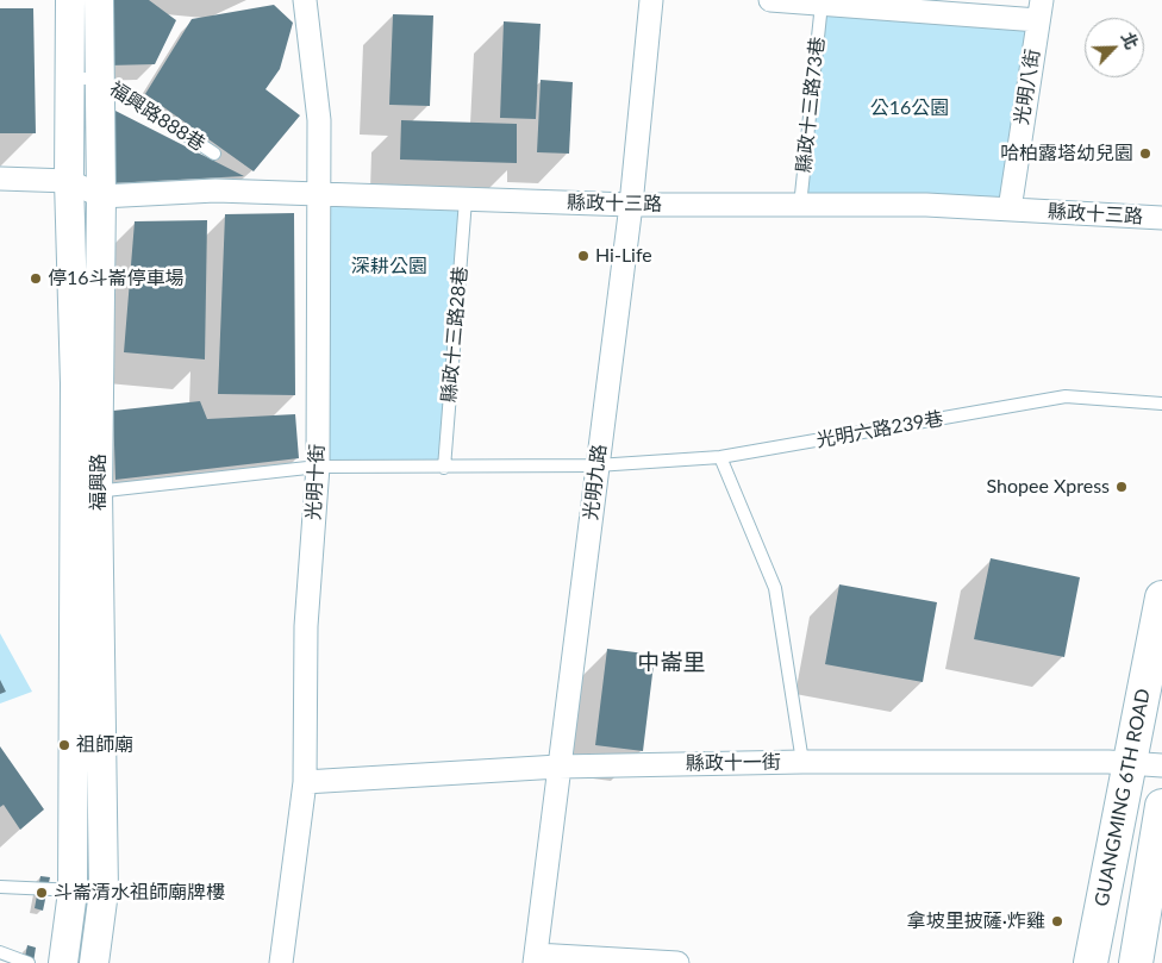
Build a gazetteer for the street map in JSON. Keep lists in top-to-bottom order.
{
  "streets": {
    "main road": ["GUANGMING 6TH ROAD"],
    "street": [
      "光明八街",
      "縣政十三路",
      "福興路",
      "光明十街",
      "光明九路",
      "縣政十一街"
    ],
    "lane": [
      "縣政十三路73巷",
      "福興路888巷",
      "縣政十三路28巷",
      "光明六路239巷"
    ]
  },
  "crossings": [
    ["光明八街", "縣政十三路"],
    ["縣政十三路73巷", "縣政十三路"],
    ["福興路888巷", "福興路"],
    ["縣政十三路", "縣政十三路28巷"],
    ["縣政十三路", "福興路"],
    ["縣政十三路", "光明十街"],
    ["縣政十三路", "光明九路"],
    ["縣政十三路28巷", "光明六路239巷"],
    ["光明六路239巷", "福興路"],
    ["光明六路239巷", "光明十街"],
    ["光明六路239巷", "光明九路"],
    ["光明十街", "縣政十一街"],
    ["光明九路", "縣政十一街"],
    ["縣政十一街", "GUANGMING 6TH ROAD"]
  ],
  "districts": ["中崙里"],
  "parks": ["公16公園", "深耕公園"],
  "places": [
    "哈柏露塔幼兒園",
    "Hi-Life",
    "停16斗崙停車場",
    "Shopee Xpress",
    "祖師廟",
    "斗崙清水祖師廟牌樓",
    "拿坡里披薩·炸雞"
  ],
  "north": "top right"
}
